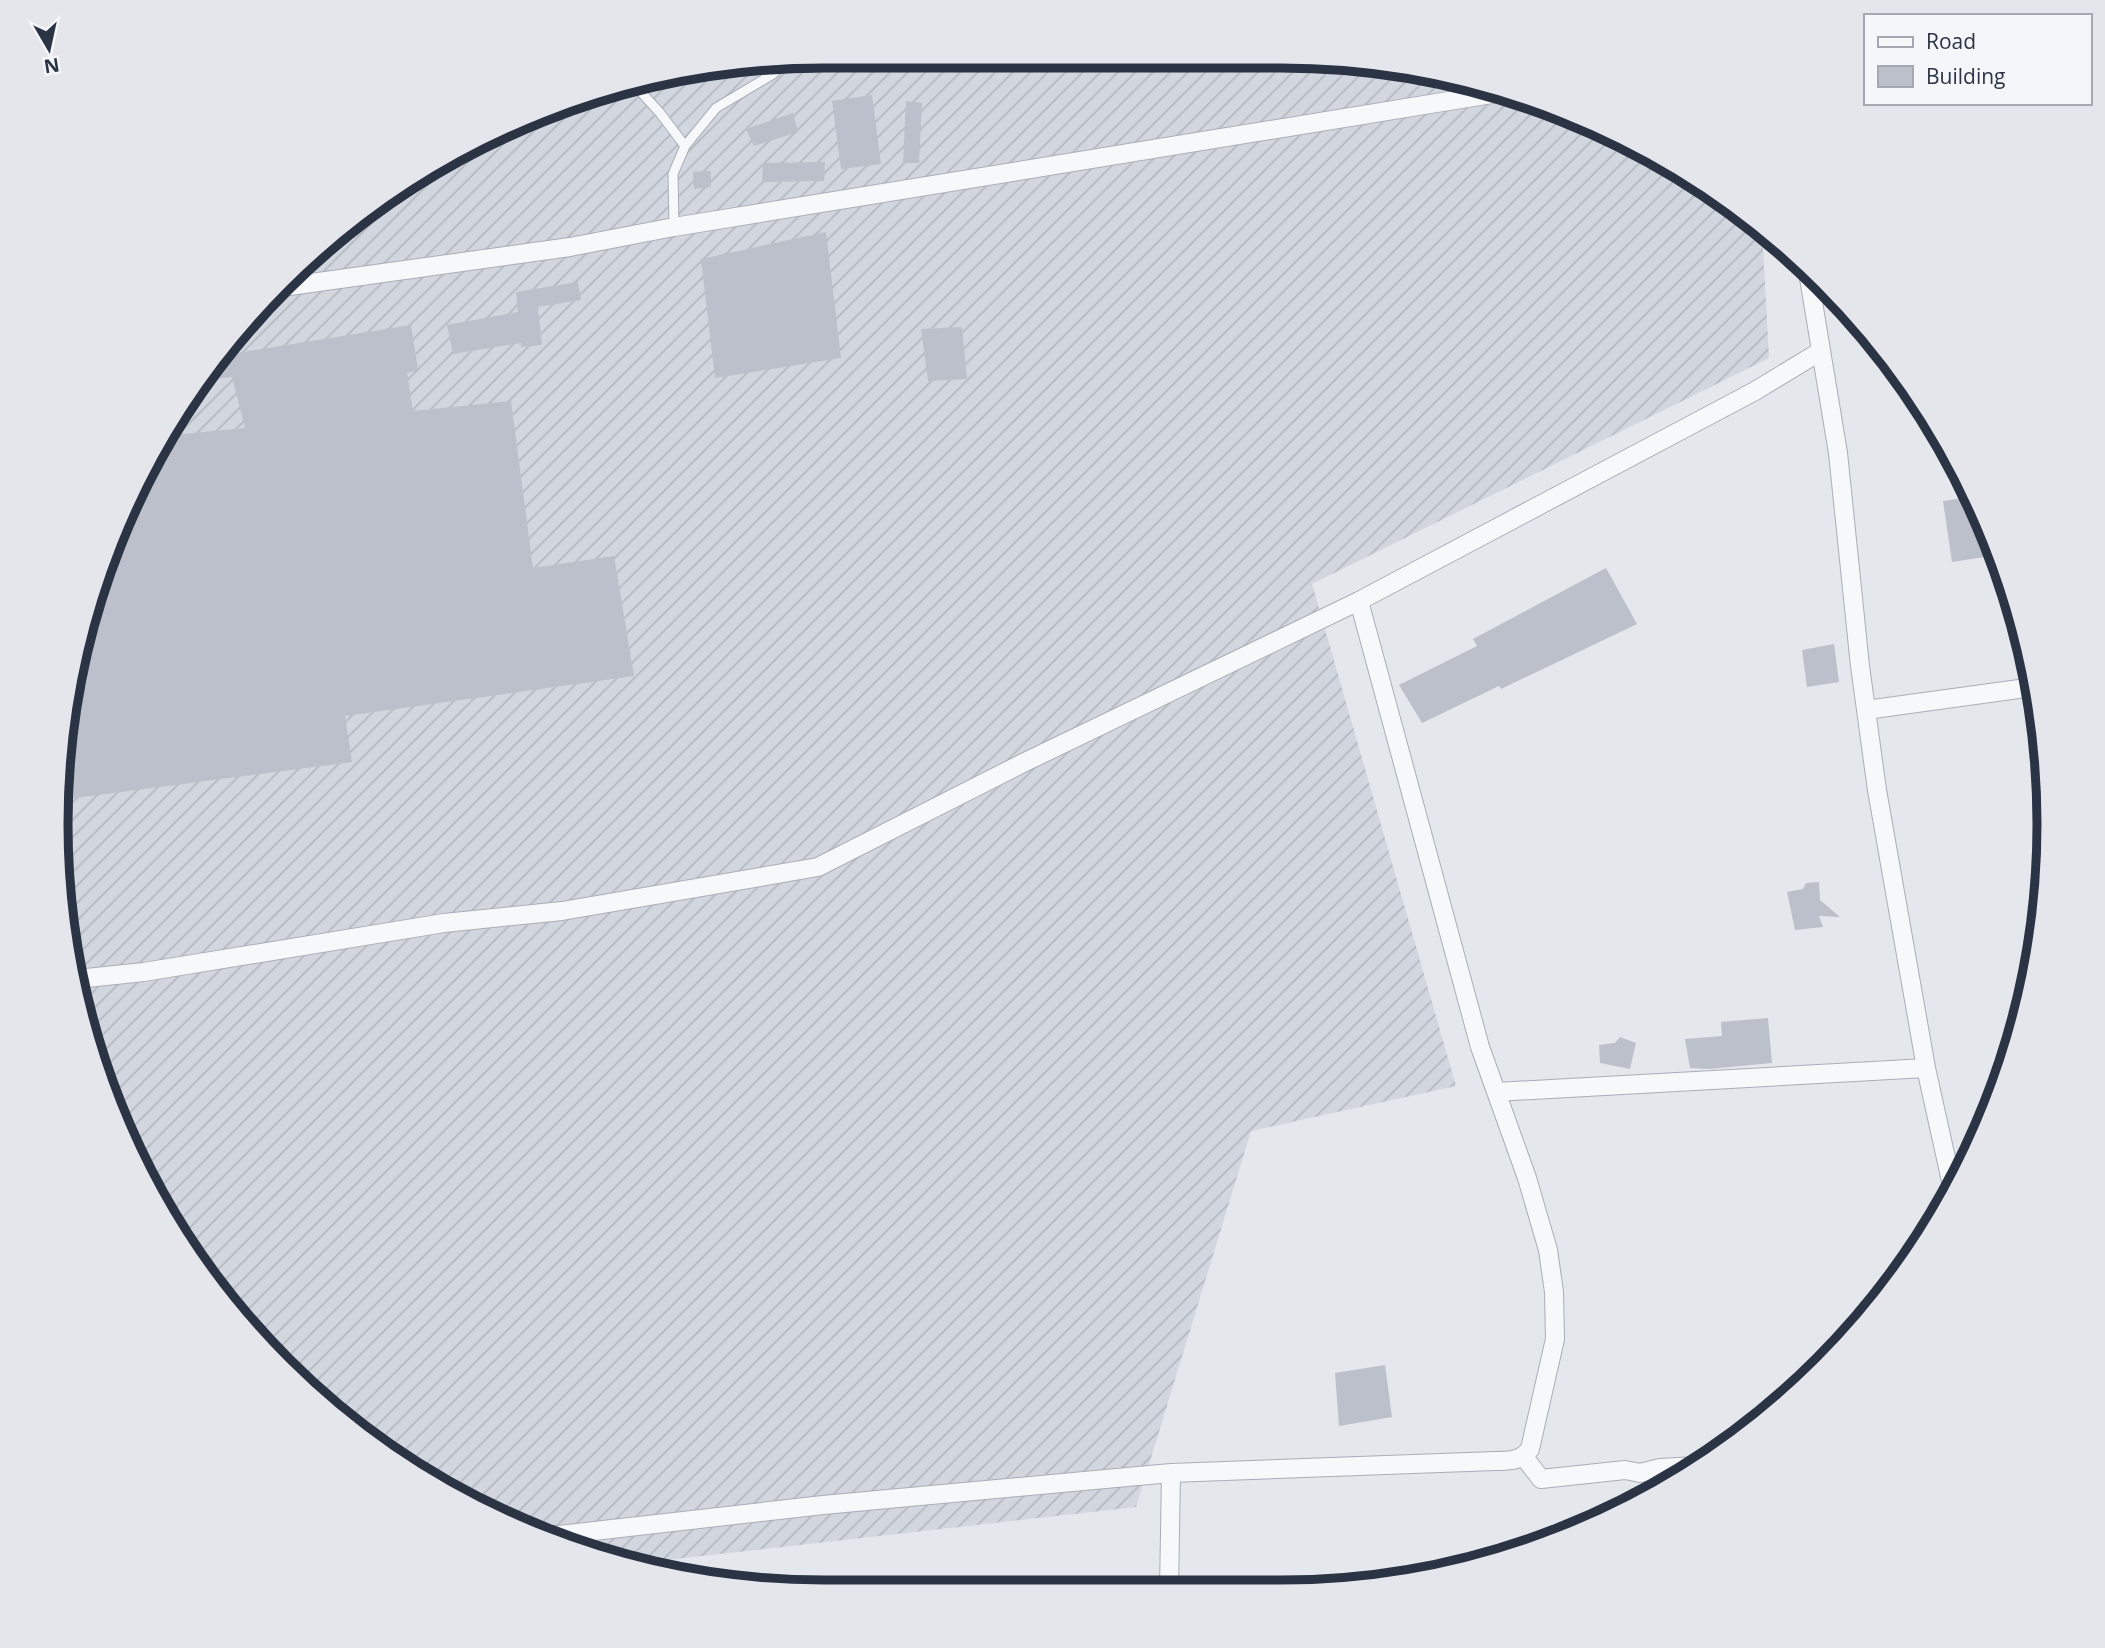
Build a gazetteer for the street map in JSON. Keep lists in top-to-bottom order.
{
  "legend": ["Road", "Building"],
  "north": "bottom"
}
